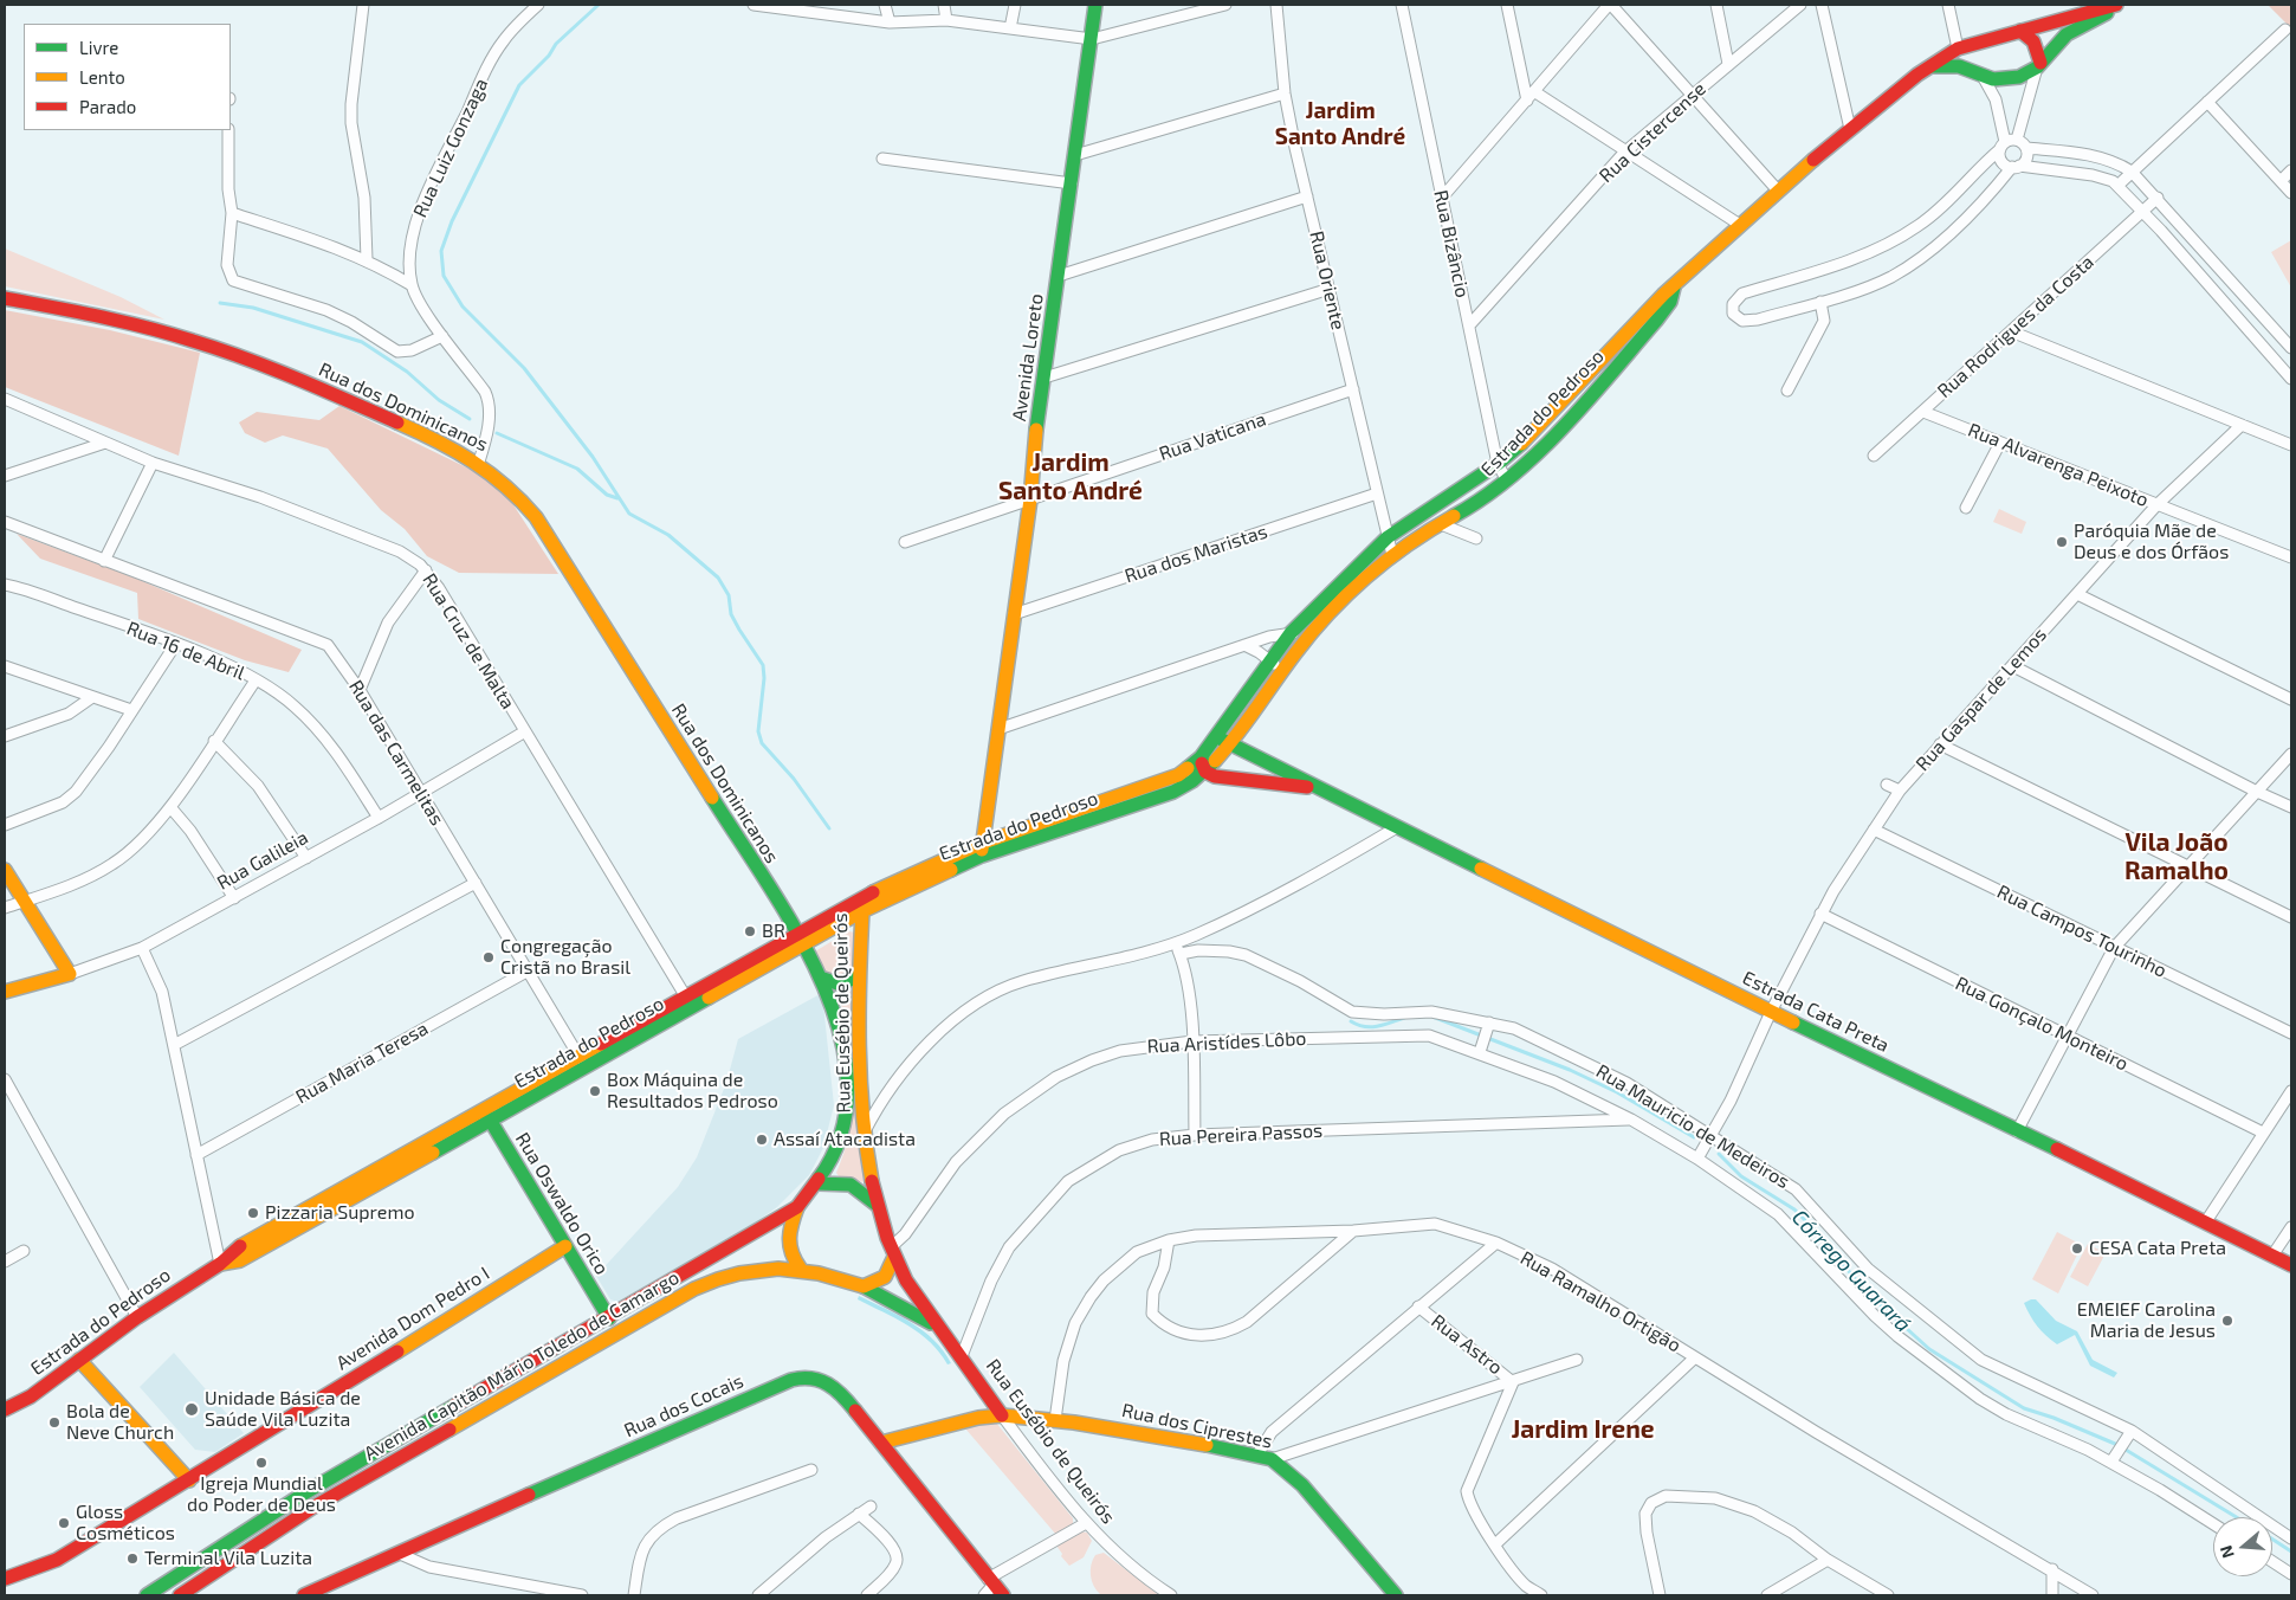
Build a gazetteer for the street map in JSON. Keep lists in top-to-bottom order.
{
  "streets": {
    "main road": [
      "Avenida Loreto",
      "Rua dos Dominicanos",
      "Estrada do Pedroso",
      "Rua Galileia",
      "Estrada Cata Preta",
      "Rua Eusébio de Queirós",
      "Rua Oswaldo Orico",
      "Avenida Dom Pedro I",
      "Avenida Capitão Mário Toledo de Camargo",
      "Rua dos Cocais",
      "Rua dos Ciprestes"
    ],
    "street": [
      "Rua Cistercense",
      "Rua Luiz Gonzaga",
      "Rua Bizâncio",
      "Rua Oriente",
      "Rua Rodrigues da Costa",
      "Rua Vaticana",
      "Rua Alvarenga Peixoto",
      "Rua dos Maristas",
      "Rua Cruz de Malta",
      "Rua 16 de Abril",
      "Rua Gaspar de Lemos",
      "Rua das Carmelitas",
      "Rua Campos Tourinho",
      "Rua Gonçalo Monteiro",
      "Rua Aristídes Lôbo",
      "Rua Maria Teresa",
      "Rua Mauricio de Medeiros",
      "Rua Pereira Passos",
      "Rua Ramalho Ortigão",
      "Rua Astro"
    ]
  },
  "crossings": [
    ["Rua Cistercense", "Rua Bizâncio"],
    ["Rua Luiz Gonzaga", "Rua dos Dominicanos"],
    ["Rua Bizâncio", "Estrada do Pedroso"],
    ["Rua Oriente", "Estrada do Pedroso"],
    ["Rua Oriente", "Rua Vaticana"],
    ["Rua Oriente", "Rua dos Maristas"],
    ["Rua Rodrigues da Costa", "Rua Alvarenga Peixoto"],
    ["Avenida Loreto", "Estrada do Pedroso"],
    ["Avenida Loreto", "Rua Vaticana"],
    ["Avenida Loreto", "Rua dos Maristas"],
    ["Rua dos Dominicanos", "Estrada do Pedroso"],
    ["Rua dos Dominicanos", "Rua Eusébio de Queirós"],
    ["Estrada do Pedroso", "Rua Cruz de Malta"],
    ["Estrada do Pedroso", "Rua das Carmelitas"],
    ["Estrada do Pedroso", "Estrada Cata Preta"],
    ["Estrada do Pedroso", "Rua Eusébio de Queirós"],
    ["Estrada do Pedroso", "Rua Oswaldo Orico"],
    ["Rua Alvarenga Peixoto", "Rua Gaspar de Lemos"],
    ["Rua Cruz de Malta", "Rua Galileia"],
    ["Rua 16 de Abril", "Rua Galileia"],
    ["Rua Gaspar de Lemos", "Rua Campos Tourinho"],
    ["Rua Gaspar de Lemos", "Estrada Cata Preta"],
    ["Rua Gaspar de Lemos", "Rua Gonçalo Monteiro"],
    ["Rua Gaspar de Lemos", "Rua Mauricio de Medeiros"],
    ["Rua das Carmelitas", "Rua Galileia"],
    ["Rua das Carmelitas", "Rua Maria Teresa"],
    ["Rua Eusébio de Queirós", "Rua Aristídes Lôbo"],
    ["Rua Eusébio de Queirós", "Rua Pereira Passos"],
    ["Rua Eusébio de Queirós", "Avenida Capitão Mário Toledo de Camargo"],
    ["Rua Eusébio de Queirós", "Rua dos Ciprestes"],
    ["Rua Aristídes Lôbo", "Avenida Capitão Mário Toledo de Camargo"],
    ["Rua Oswaldo Orico", "Avenida Dom Pedro I"],
    ["Rua Oswaldo Orico", "Avenida Capitão Mário Toledo de Camargo"],
    ["Rua Ramalho Ortigão", "Rua dos Ciprestes"],
    ["Rua dos Cocais", "Rua dos Ciprestes"]
  ],
  "districts": [
    "Jardim Santo André",
    "Jardim Santo André",
    "Vila João Ramalho",
    "Jardim Irene"
  ],
  "water": ["Córrego Guarará"],
  "places": [
    "Paróquia Mãe de Deus e dos Órfãos",
    "BR",
    "Congregação Cristã no Brasil",
    "Box Máquina de Resultados Pedroso",
    "Assaí Atacadista",
    "Pizzaria Supremo",
    "CESA Cata Preta",
    "EMEIEF Carolina Maria de Jesus",
    "Unidade Básica de Saúde Vila Luzita",
    "Bola de Neve Church",
    "Igreja Mundial do Poder de Deus",
    "Gloss Cosméticos",
    "Terminal Vila Luzita"
  ],
  "legend": ["Livre", "Lento", "Parado"],
  "north": "left"
}
